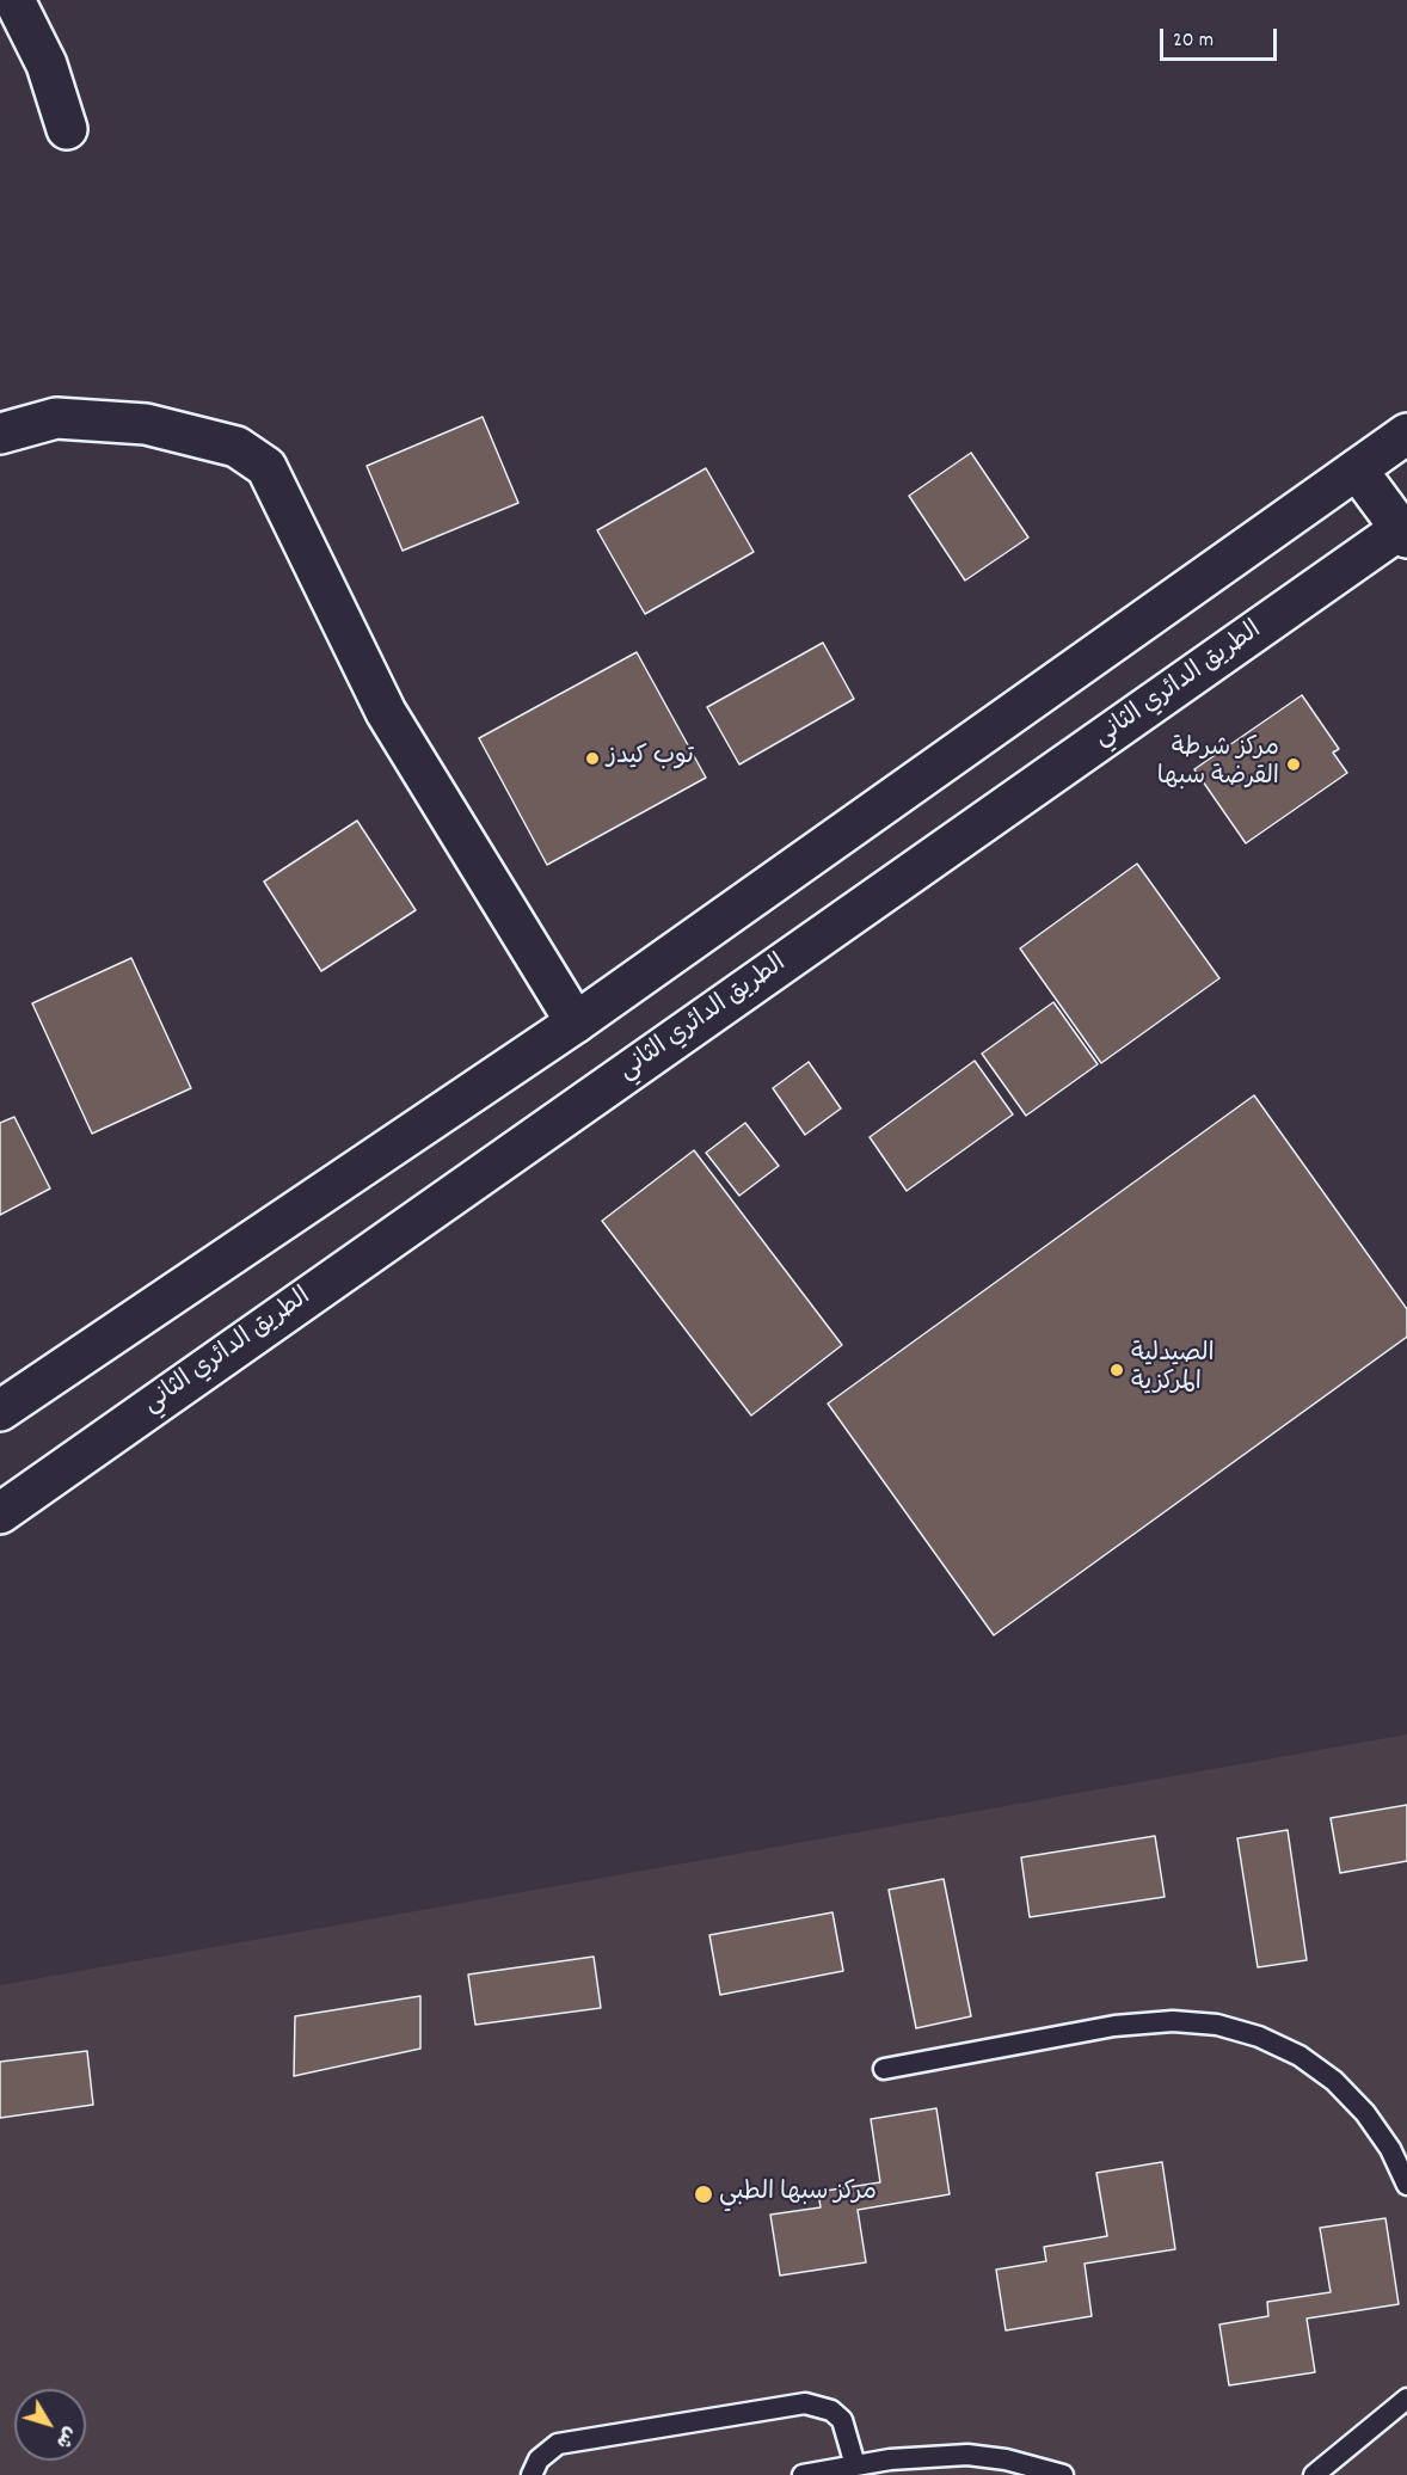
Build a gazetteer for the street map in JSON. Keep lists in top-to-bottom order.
{
  "streets": {
    "main road": ["الطريق الدائري الثاني"]
  },
  "places": [
    "توب كيدز",
    "مركز شرطة القرضة سبها",
    "الصيدلية المركزية",
    "مركز سبها الطبي"
  ],
  "scale_bar": "20 m",
  "north": "bottom right"
}
